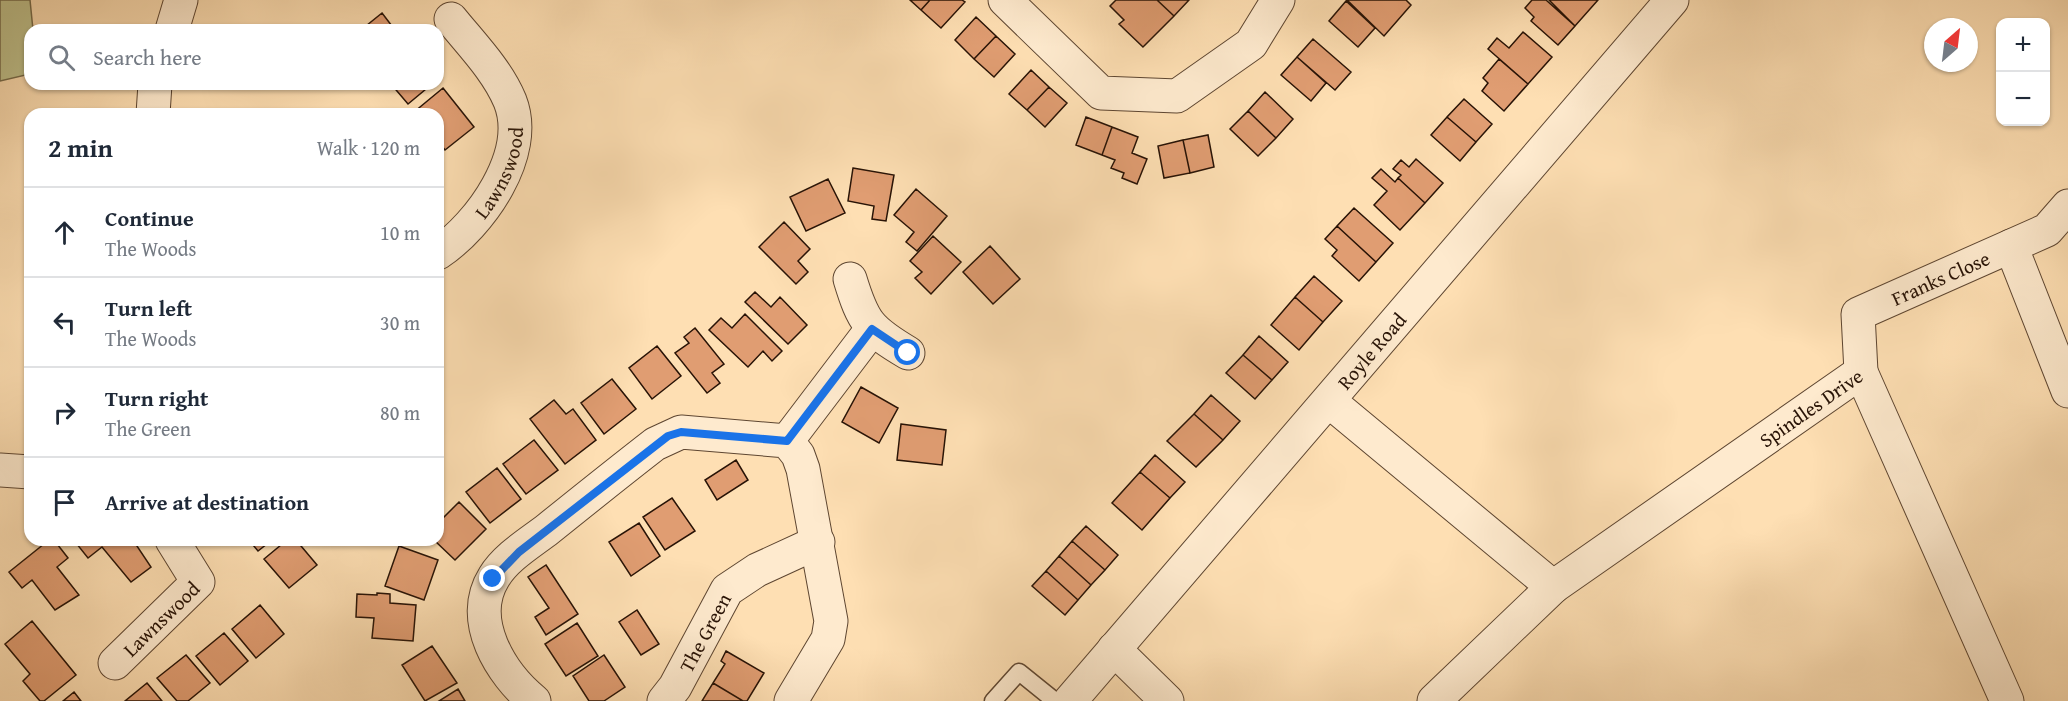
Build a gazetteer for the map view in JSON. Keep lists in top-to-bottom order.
{
  "streets": {
    "street": [
      "Lawnswood",
      "Franks Close",
      "Royle Road",
      "Spindles Drive",
      "The Green"
    ]
  },
  "crossings": [
    ["Franks Close", "Spindles Drive"]
  ],
  "north": "top right",
  "page": {
    "map_buttons": ["+", "−"],
    "search": "Search here",
    "heading": ["2 min", "Walk · 120 m"],
    "list": [
      ["Continue", "The Woods", "10 m"],
      ["Turn left", "The Woods", "30 m"],
      ["Turn right", "The Green", "80 m"],
      "Arrive at destination"
    ]
  }
}
